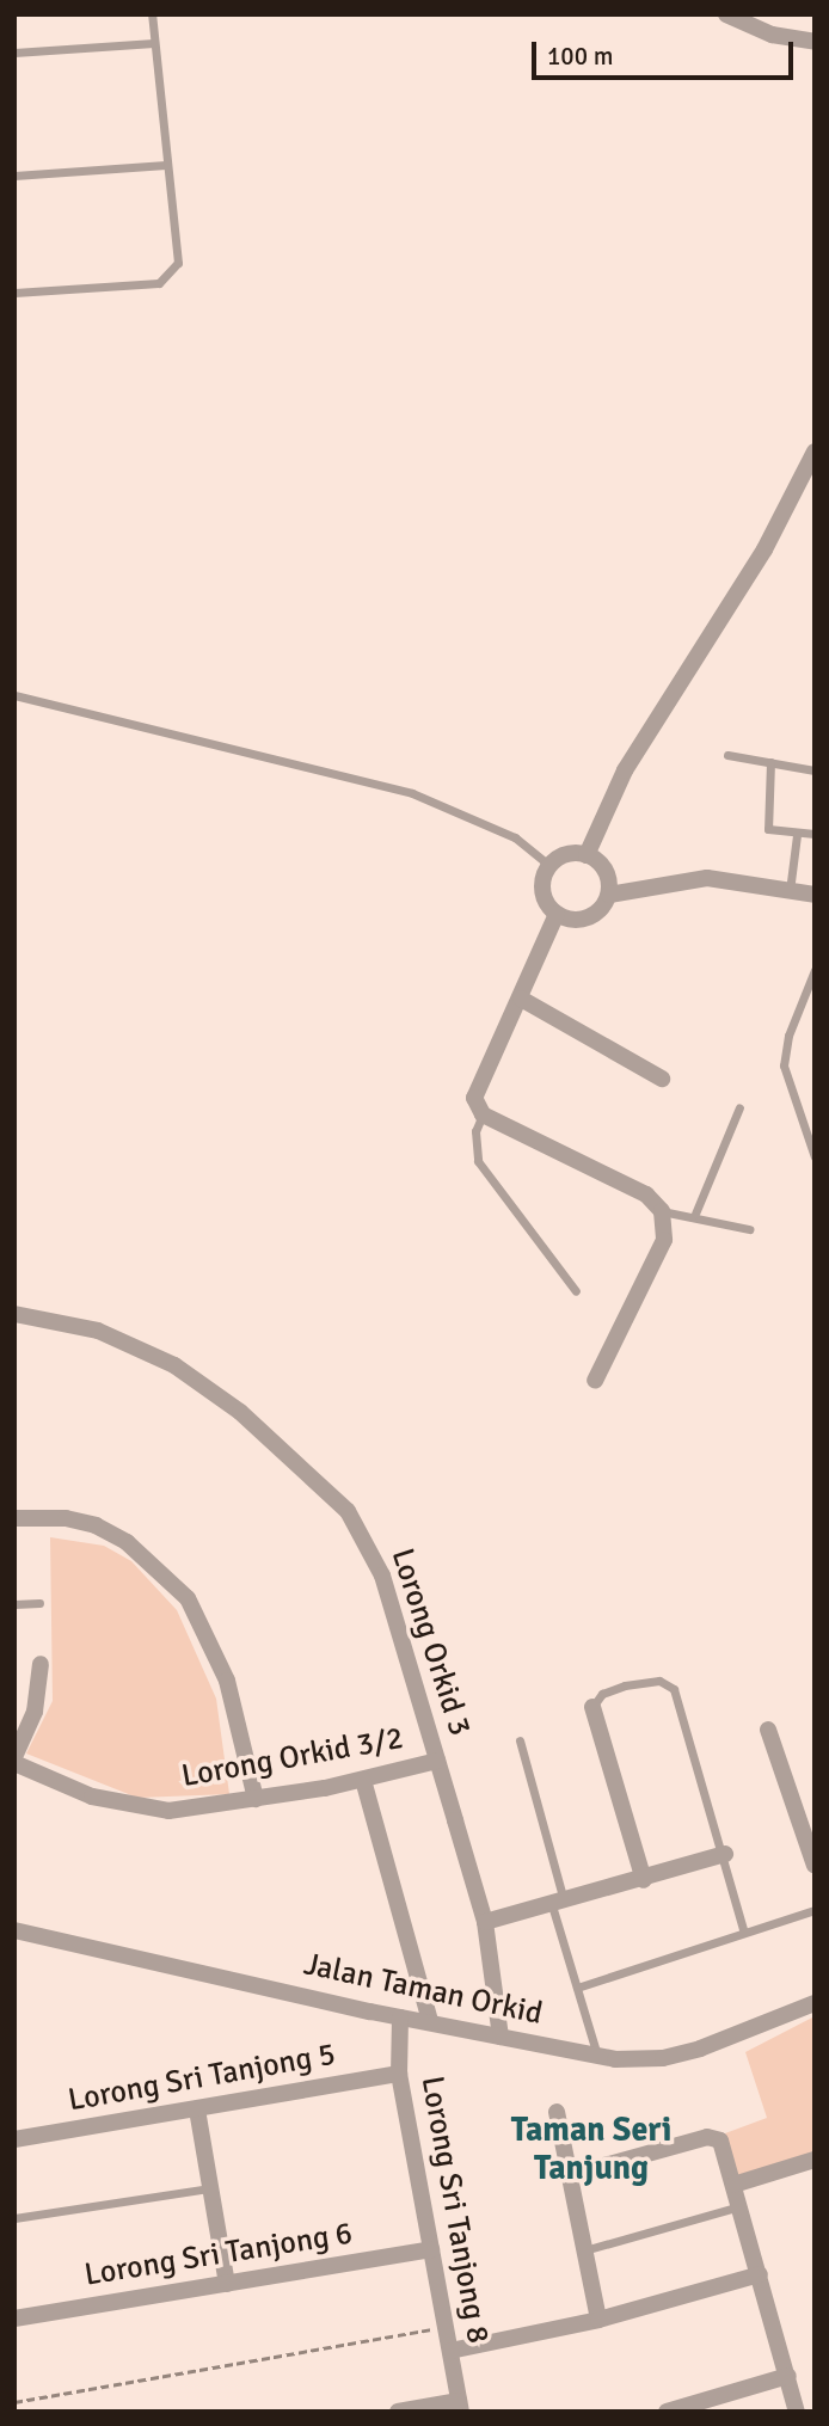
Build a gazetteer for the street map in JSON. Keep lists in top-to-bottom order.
{
  "streets": {
    "street": [
      "Lorong Orkid 3",
      "Lorong Orkid 3/2",
      "Jalan Taman Orkid",
      "Lorong Sri Tanjong 5",
      "Lorong Sri Tanjong 8",
      "Lorong Sri Tanjong 6"
    ]
  },
  "crossings": [
    ["Lorong Orkid 3", "Lorong Orkid 3/2"],
    ["Lorong Orkid 3", "Jalan Taman Orkid"],
    ["Jalan Taman Orkid", "Lorong Sri Tanjong 8"],
    ["Lorong Sri Tanjong 5", "Lorong Sri Tanjong 8"],
    ["Lorong Sri Tanjong 8", "Lorong Sri Tanjong 6"]
  ],
  "districts": ["Taman Seri Tanjung"],
  "scale_bar": "100 m"
}
